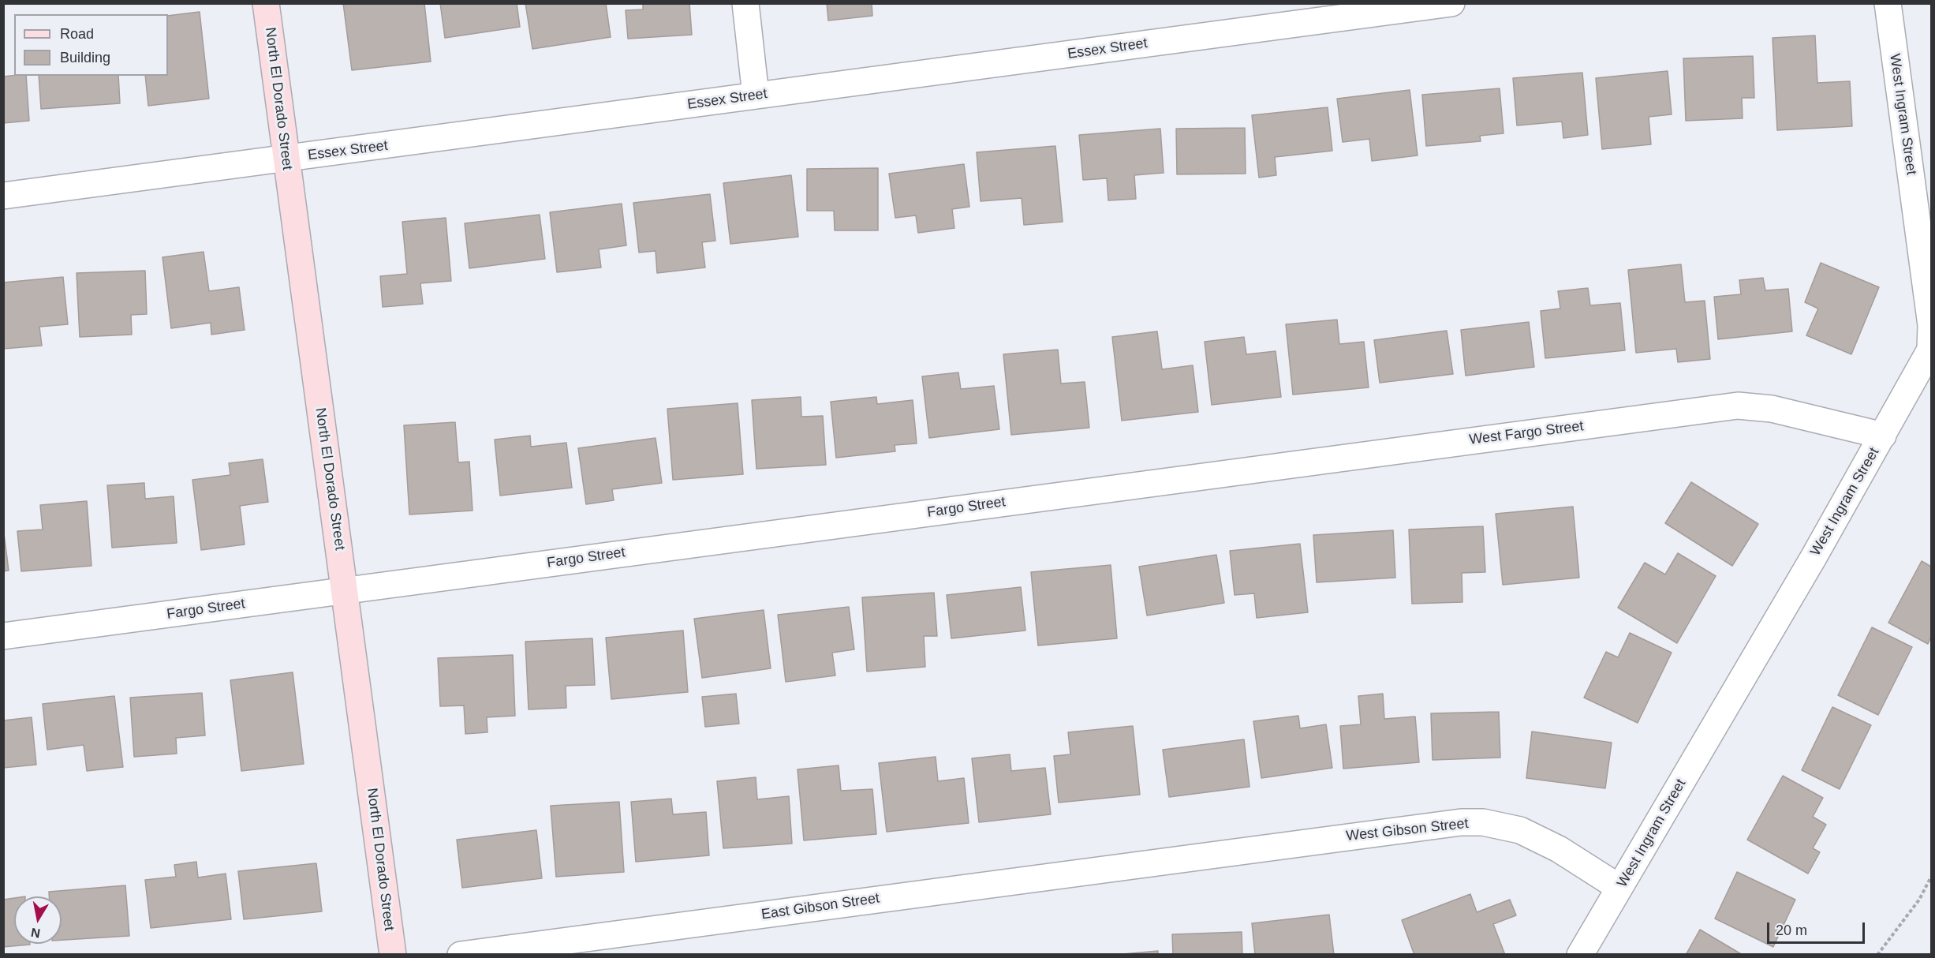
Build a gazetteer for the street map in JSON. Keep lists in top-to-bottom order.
{
  "streets": {
    "main road": ["North El Dorado Street"],
    "street": [
      "Essex Street",
      "West Ingram Street",
      "West Fargo Street",
      "Fargo Street",
      "West Gibson Street",
      "East Gibson Street"
    ]
  },
  "crossings": [
    ["Essex Street", "North El Dorado Street"],
    ["North El Dorado Street", "Fargo Street"],
    ["West Ingram Street", "West Fargo Street"],
    ["West Ingram Street", "West Gibson Street"],
    ["West Fargo Street", "Fargo Street"],
    ["West Gibson Street", "East Gibson Street"]
  ],
  "legend": ["Road", "Building"],
  "scale_bar": "20 m",
  "north": "bottom"
}
